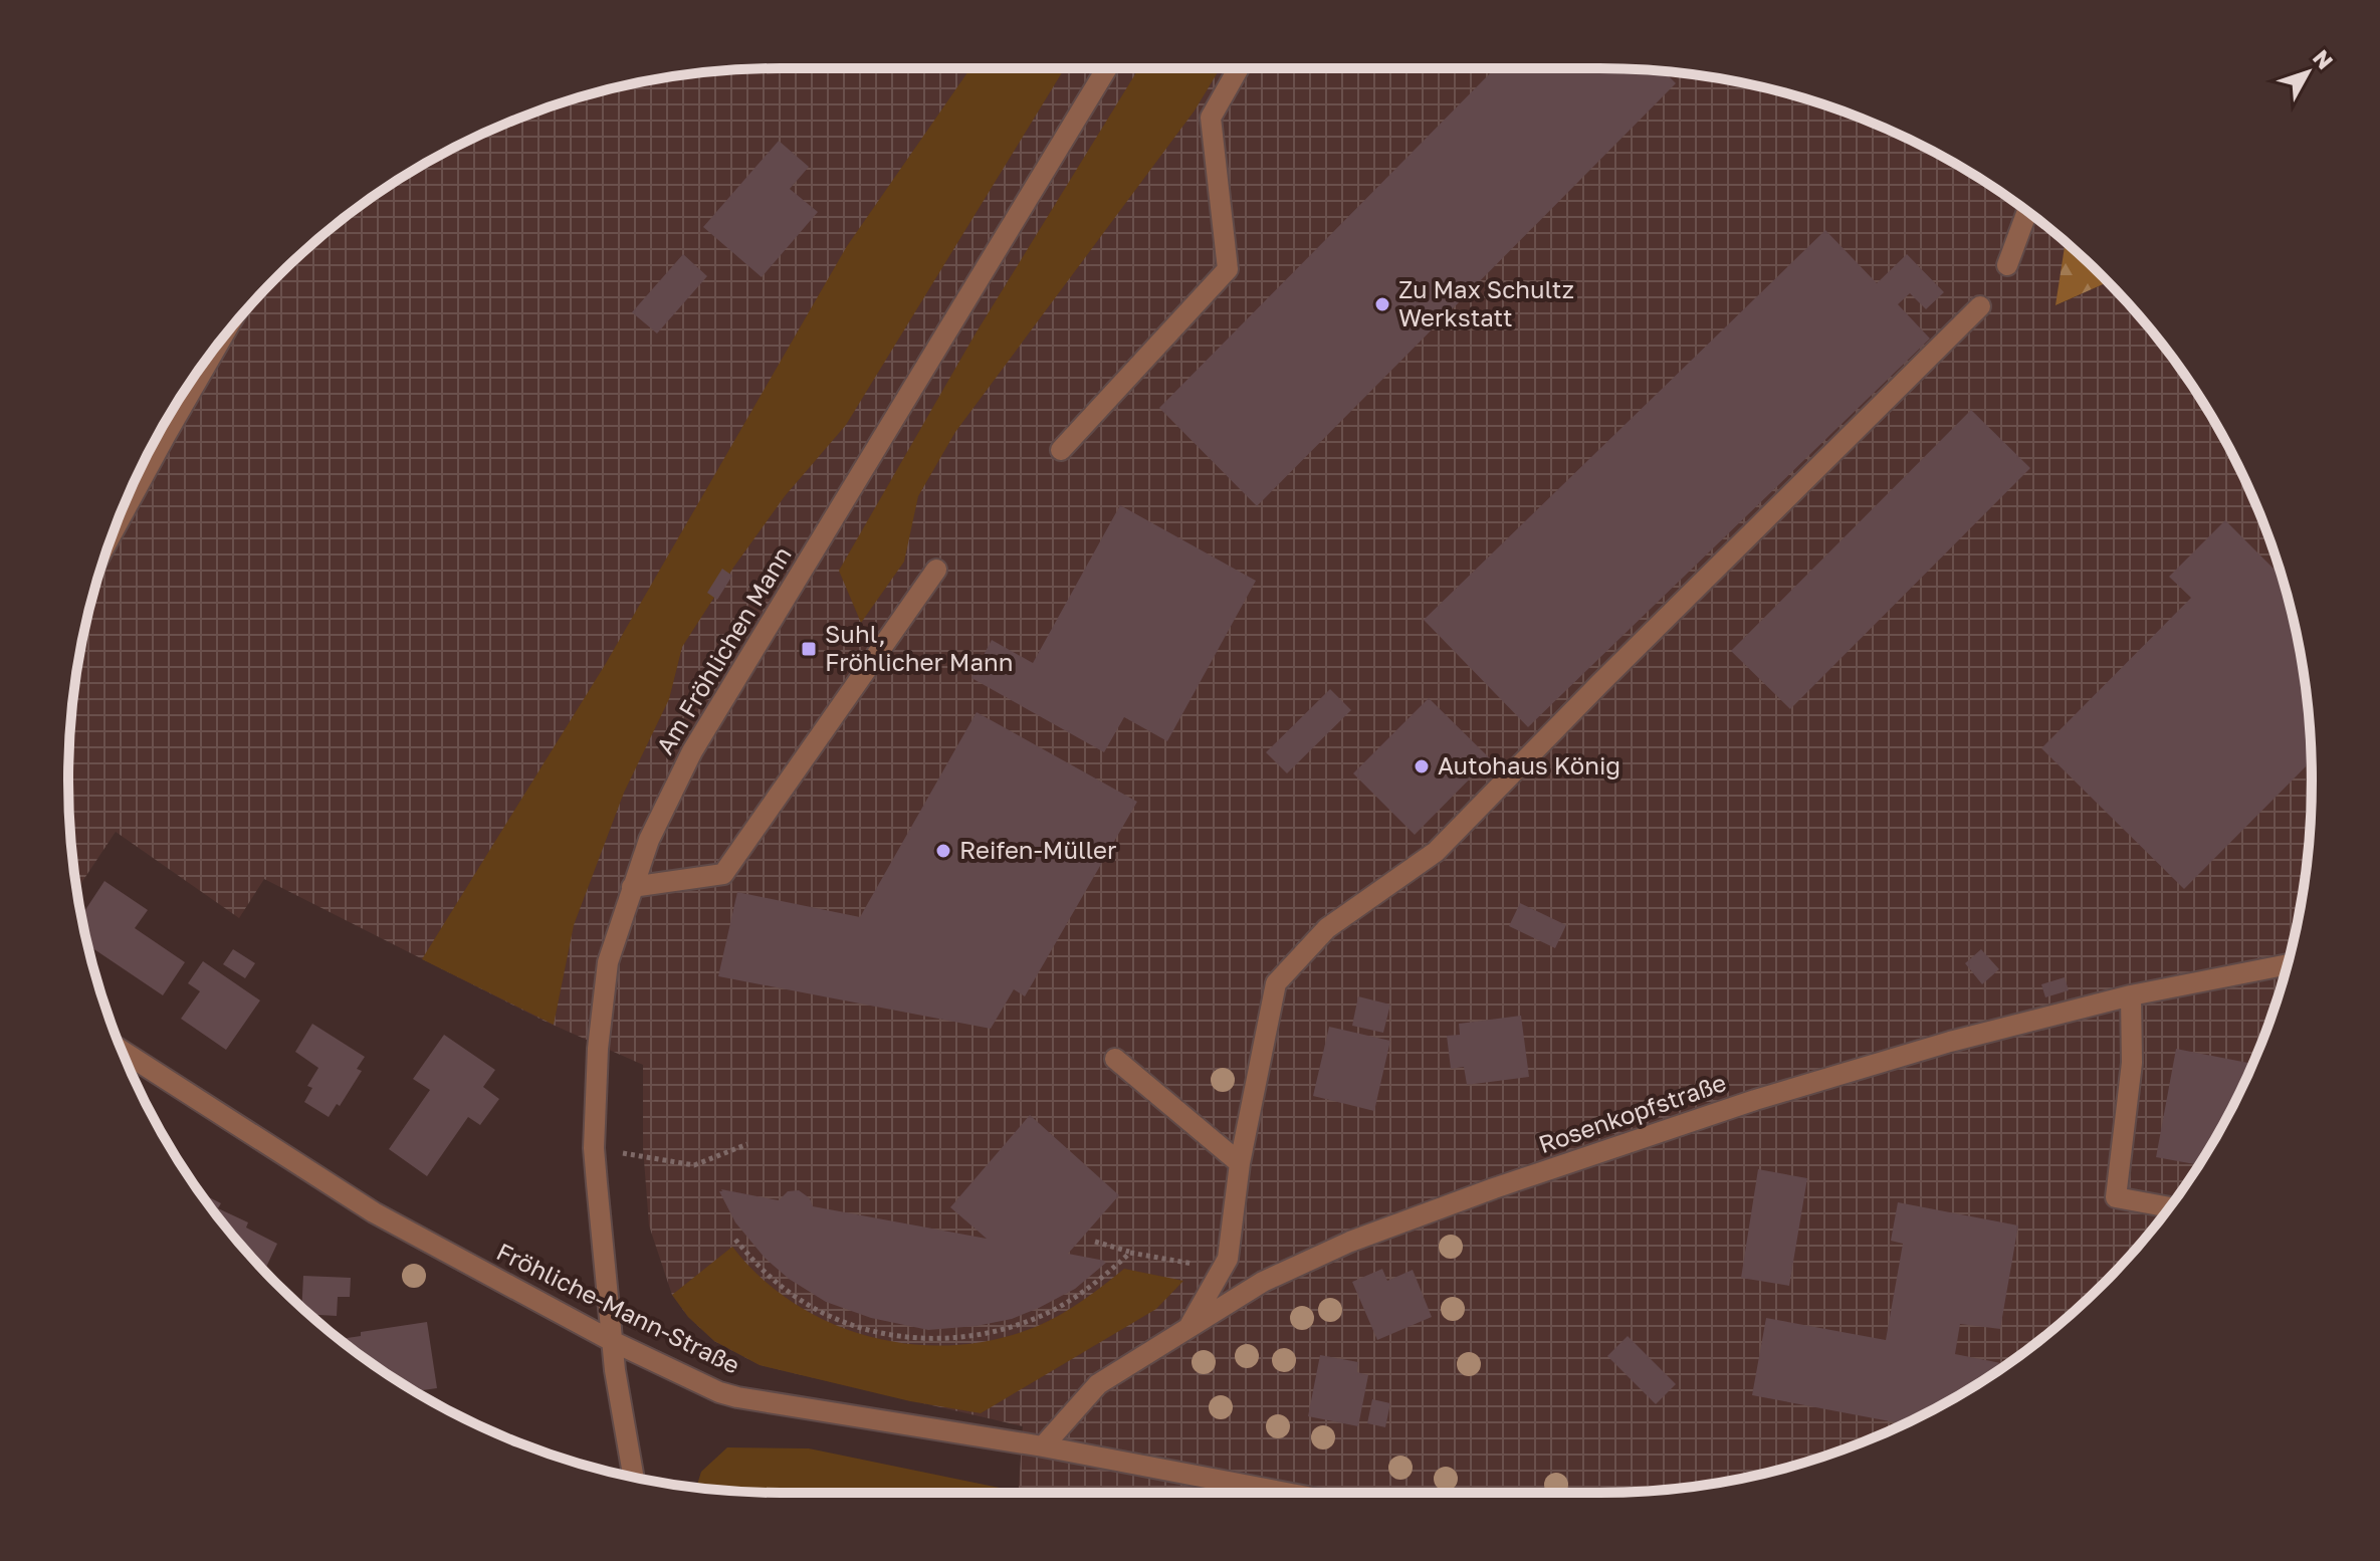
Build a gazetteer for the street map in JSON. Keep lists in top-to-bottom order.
{
  "streets": {
    "street": ["Am Fröhlichen Mann", "Rosenkopfstraße", "Fröhliche-Mann-Straße"]
  },
  "crossings": [
    ["Am Fröhlichen Mann", "Fröhliche-Mann-Straße"],
    ["Rosenkopfstraße", "Fröhliche-Mann-Straße"]
  ],
  "places": {
    "other": ["Zu Max Schultz Werkstatt", "Autohaus König", "Reifen-Müller"],
    "transit": ["Suhl, Fröhlicher Mann"]
  },
  "north": "top right"
}
